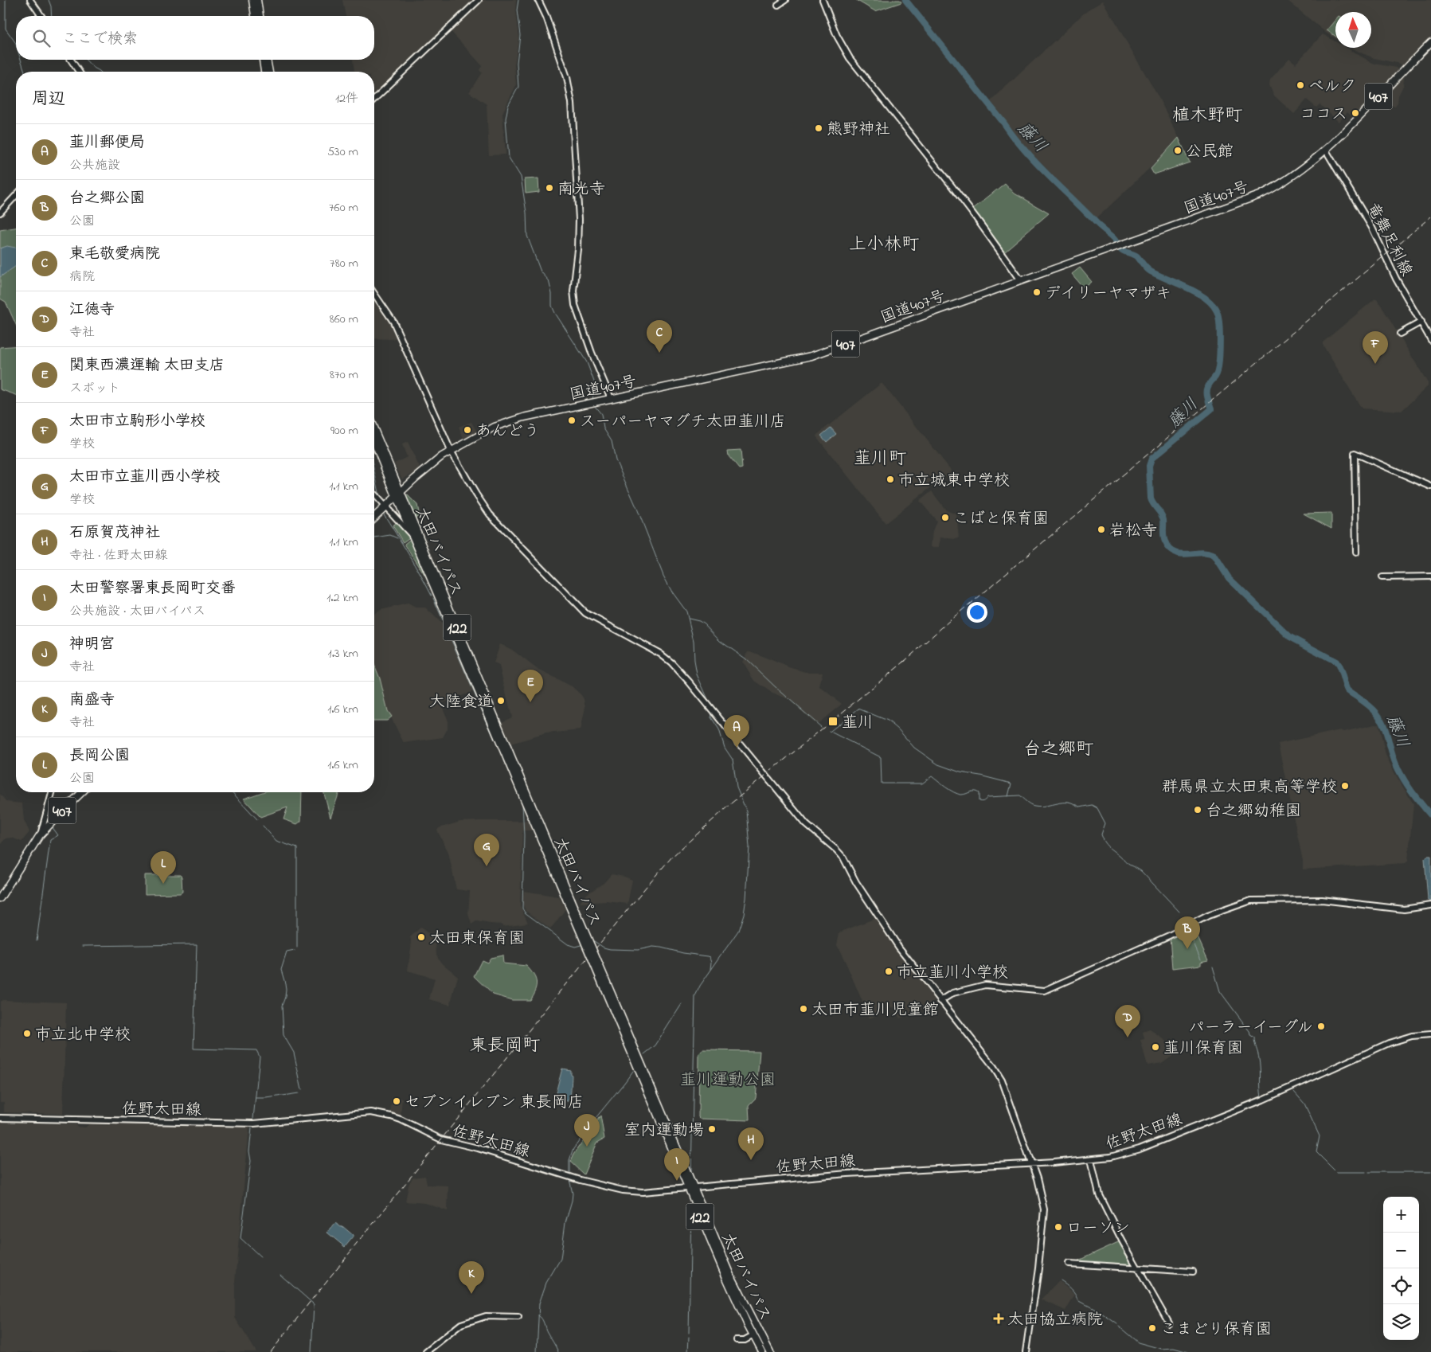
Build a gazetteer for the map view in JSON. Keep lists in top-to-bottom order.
{
  "streets": {
    "highway": [
      "407",
      "国道407号",
      "太田バイパス",
      "122"
    ],
    "street": ["竜舞足利線", "佐野太田線"]
  },
  "crossings": [
    ["国道407号", "竜舞足利線"],
    ["国道407号", "太田バイパス"],
    ["太田バイパス", "佐野太田線"]
  ],
  "districts": [
    "植木野町",
    "上小林町",
    "韮川町",
    "台之郷町",
    "東長岡町"
  ],
  "water": ["藤川"],
  "parks": ["韮川運動公園"],
  "places": {
    "other": [
      "ベルク",
      "ココス",
      "熊野神社",
      "公民館",
      "南光寺",
      "デイリーヤマザキ",
      "スーパーヤマグチ太田韮川店",
      "あんどう",
      "市立城東中学校",
      "こばと保育園",
      "岩松寺",
      "大陸食道",
      "群馬県立太田東高等学校",
      "台之郷幼稚園",
      "太田東保育園",
      "市立韮川小学校",
      "太田市韮川児童館",
      "パーラーイーグル",
      "市立北中学校",
      "韮川保育園",
      "セブンイレブン 東長岡店",
      "室内運動場",
      "ローソン",
      "こまどり保育園"
    ],
    "transit": ["韮川"],
    "health": ["太田協立病院"]
  },
  "north": "top",
  "page": {
    "search": "ここで検索",
    "heading": ["周辺", "12件"],
    "list": [
      {
        "mark": "A",
        "name": "韮川郵便局",
        "note": "公共施設",
        "value": "530 m"
      },
      {
        "mark": "B",
        "name": "台之郷公園",
        "note": "公園",
        "value": "760 m"
      },
      {
        "mark": "C",
        "name": "東毛敬愛病院",
        "note": "病院",
        "value": "780 m"
      },
      {
        "mark": "D",
        "name": "江徳寺",
        "note": "寺社",
        "value": "860 m"
      },
      {
        "mark": "E",
        "name": "関東西濃運輸 太田支店",
        "note": "スポット",
        "value": "870 m"
      },
      {
        "mark": "F",
        "name": "太田市立駒形小学校",
        "note": "学校",
        "value": "900 m"
      },
      {
        "mark": "G",
        "name": "太田市立韮川西小学校",
        "note": "学校",
        "value": "1.1 km"
      },
      {
        "mark": "H",
        "name": "石原賀茂神社",
        "note": "寺社 · 佐野太田線",
        "value": "1.1 km"
      },
      {
        "mark": "I",
        "name": "太田警察署東長岡町交番",
        "note": "公共施設 · 太田バイパス",
        "value": "1.2 km"
      },
      {
        "mark": "J",
        "name": "神明宮",
        "note": "寺社",
        "value": "1.3 km"
      },
      {
        "mark": "K",
        "name": "南盛寺",
        "note": "寺社",
        "value": "1.6 km"
      },
      {
        "mark": "L",
        "name": "長岡公園",
        "note": "公園",
        "value": "1.6 km"
      }
    ],
    "pins": [
      "C",
      "F",
      "E",
      "A",
      "G",
      "L",
      "B",
      "D",
      "J",
      "H",
      "I",
      "K"
    ],
    "map_buttons": ["+", "−"]
  }
}
